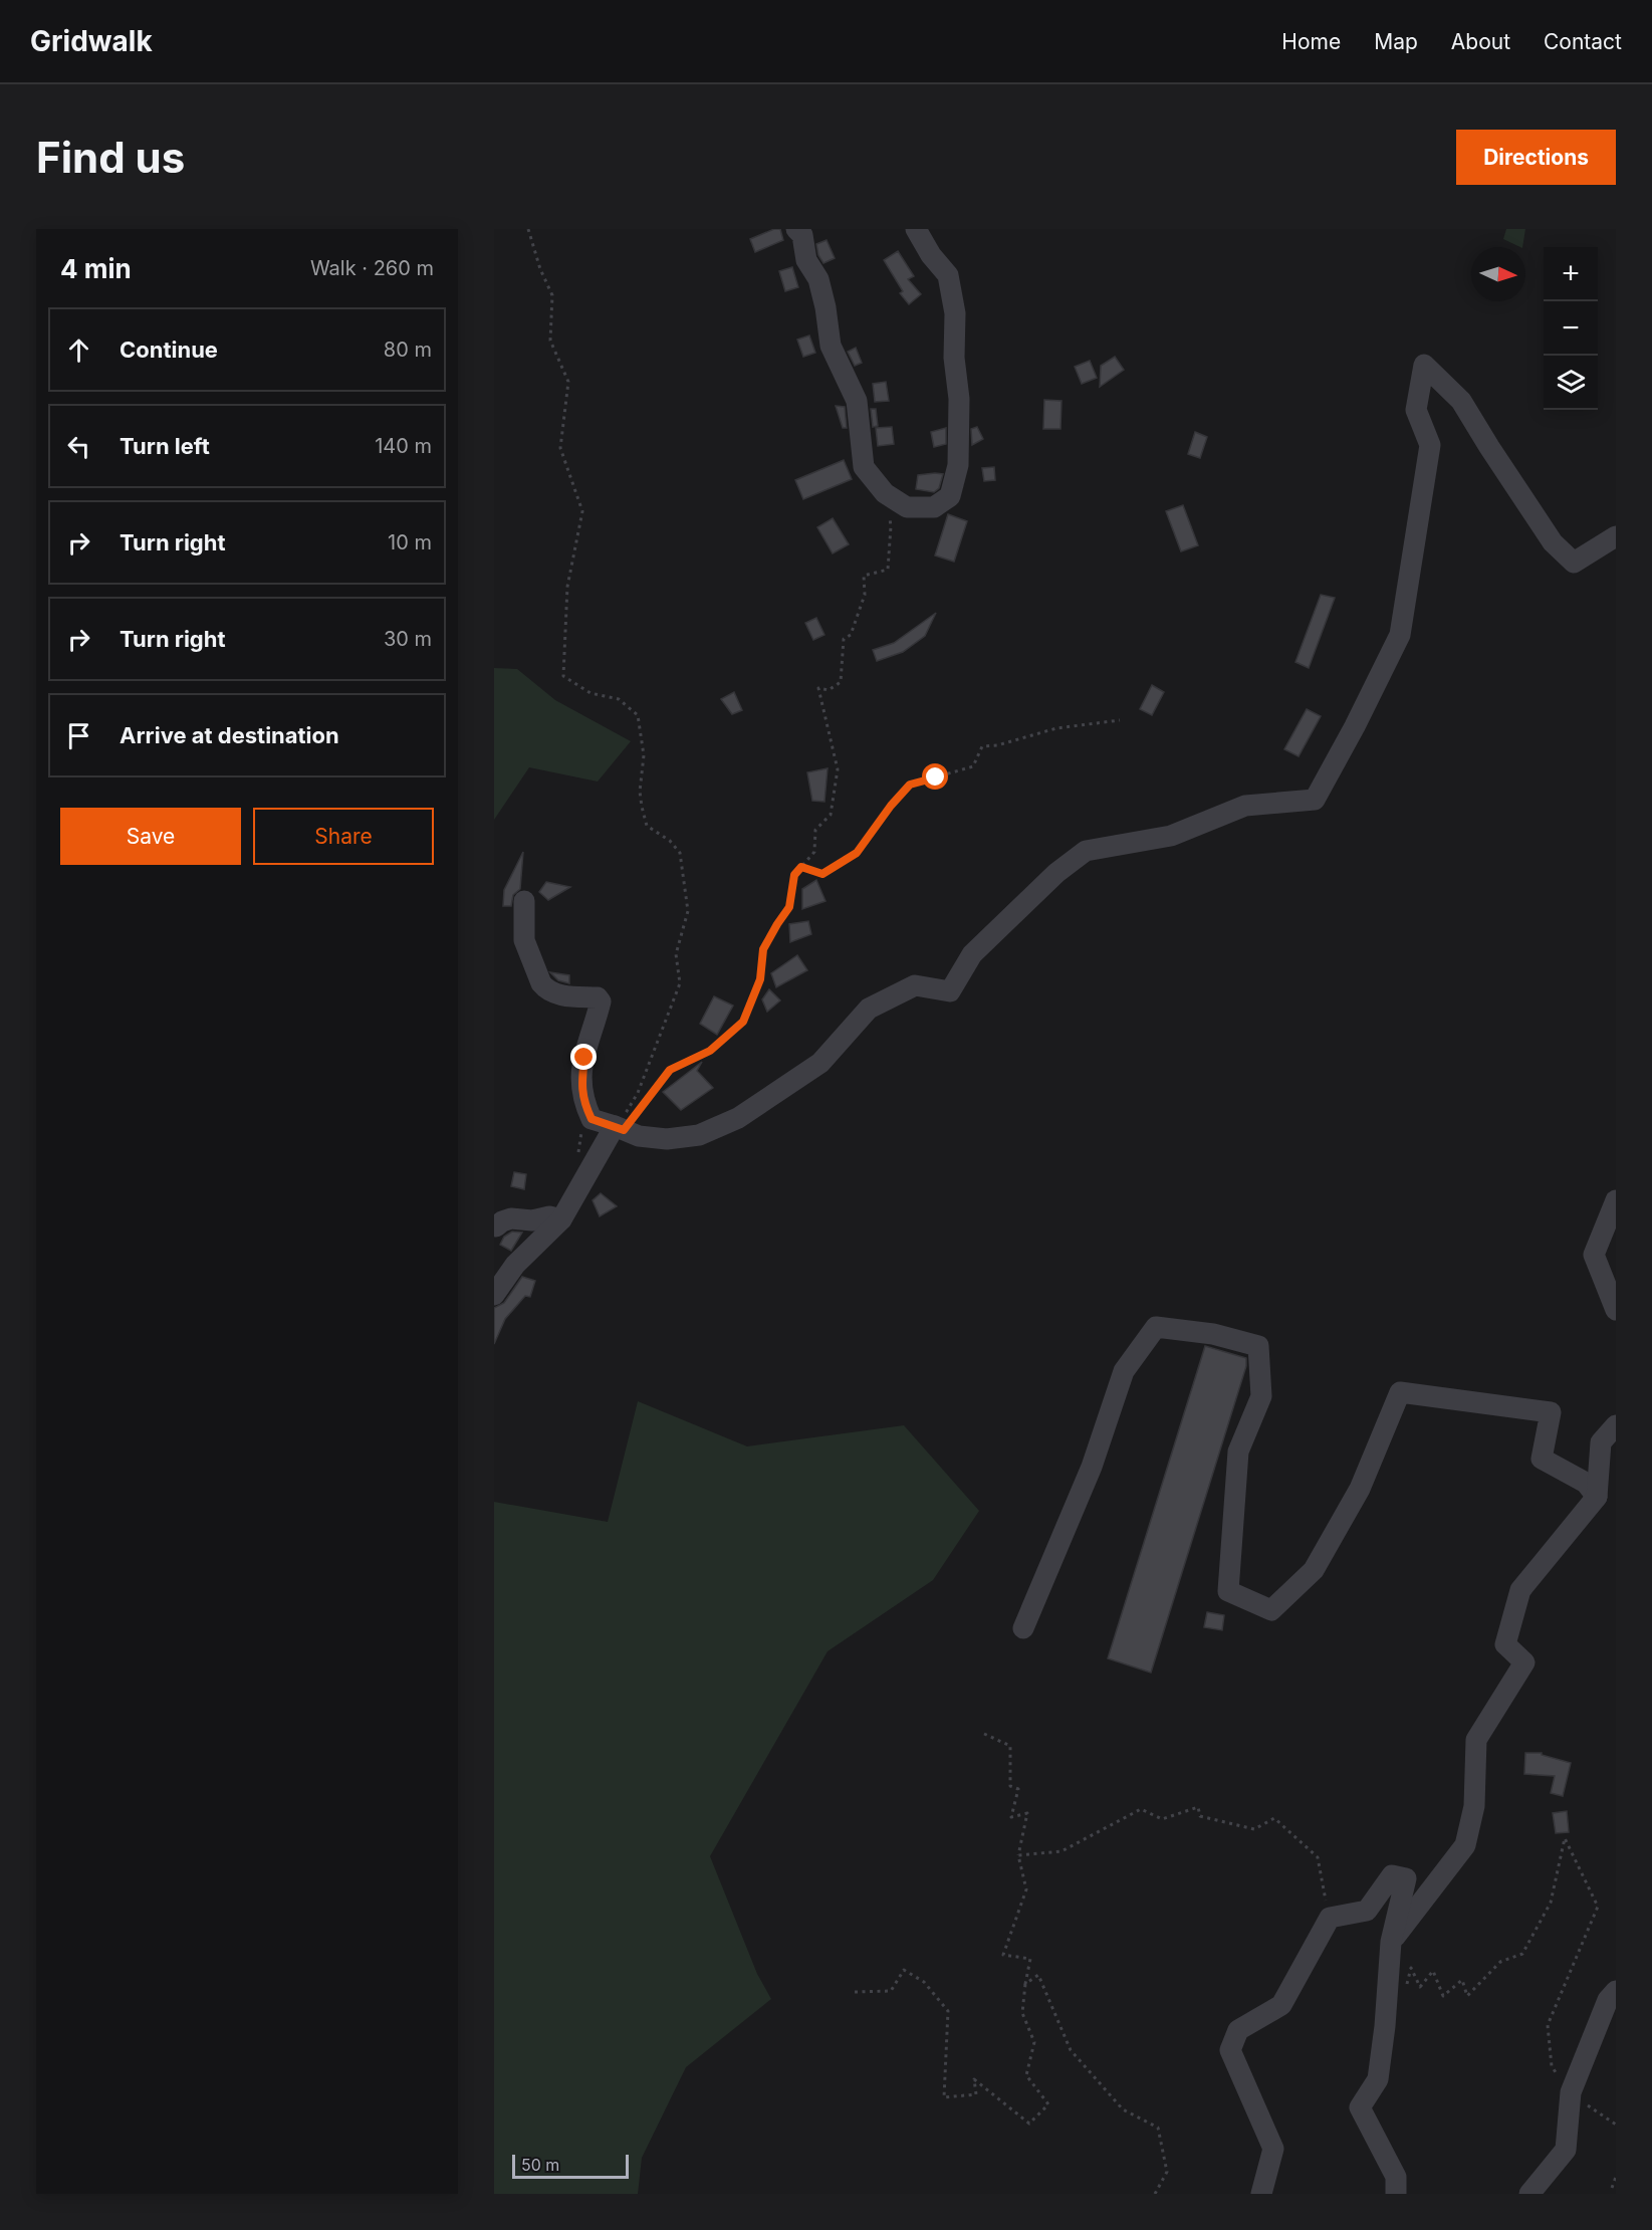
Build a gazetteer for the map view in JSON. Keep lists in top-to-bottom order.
{
  "scale_bar": "50 m",
  "north": "right",
  "page": {
    "header": "Gridwalk",
    "nav": [
      "Home",
      "Map",
      "About",
      "Contact"
    ],
    "buttons": [
      "Directions",
      ["Save", "Share"]
    ],
    "title": "Find us",
    "heading": ["4 min", "Walk · 260 m"],
    "map_buttons": ["+", "−"],
    "list": [
      ["Continue", "80 m"],
      ["Turn left", "140 m"],
      ["Turn right", "10 m"],
      ["Turn right", "30 m"],
      "Arrive at destination"
    ],
    "scale": "50 m"
  }
}
